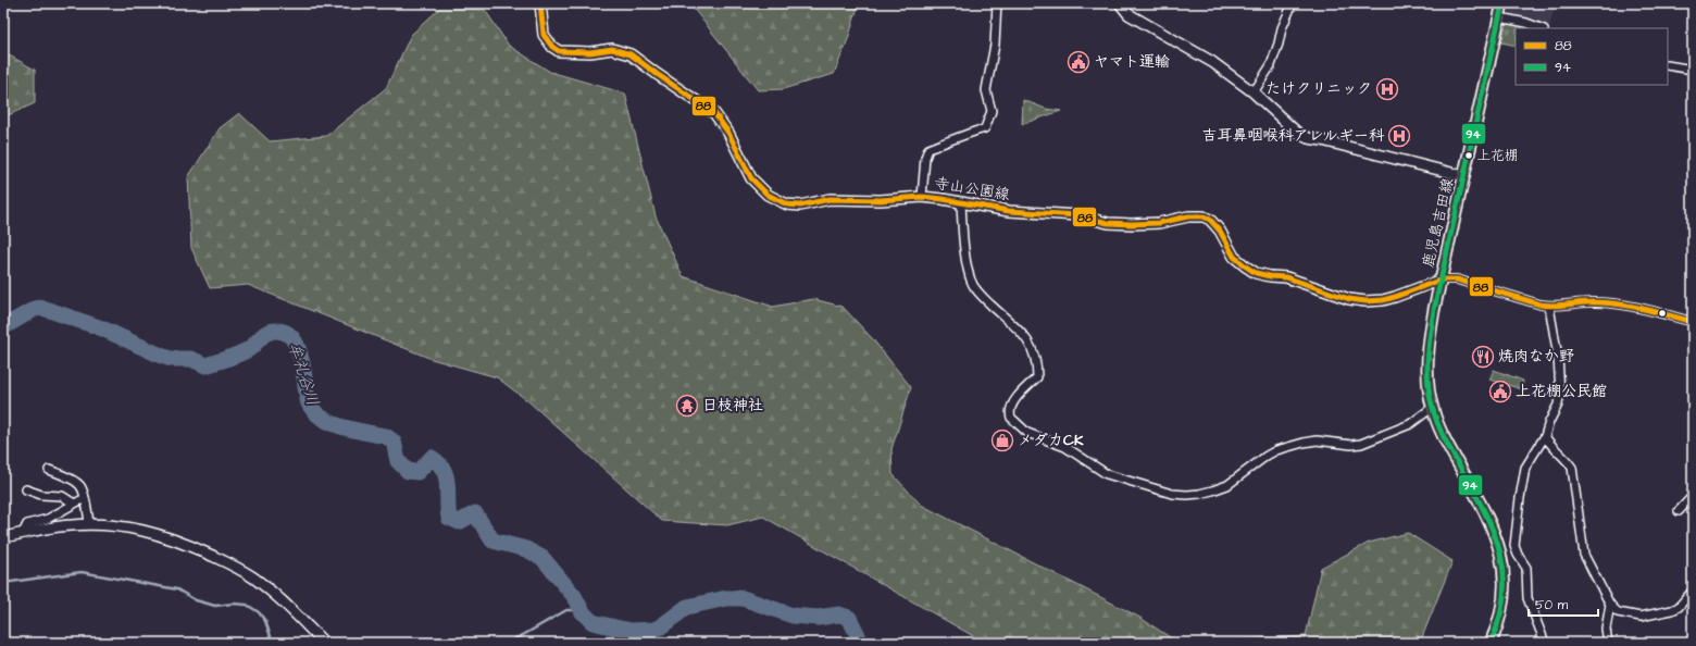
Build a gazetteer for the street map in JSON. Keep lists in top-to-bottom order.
{
  "streets": {
    "main road": ["寺山公園線", "鹿児島吉田線"]
  },
  "crossings": [
    ["寺山公園線", "鹿児島吉田線"]
  ],
  "water": ["牟礼谷川"],
  "places": {
    "public building": ["ヤマト運輸", "上花棚公民館"],
    "hospital": ["たけクリニック", "吉耳鼻咽喉科アレルギー科"],
    "other": ["上花棚"],
    "restaurant": ["焼肉なか野"],
    "temple": ["日枝神社"],
    "shop": ["メダカCK"]
  },
  "lines": ["transit line 88", "transit line 94"],
  "legend": ["88", "94"],
  "scale_bar": "50 m"
}
